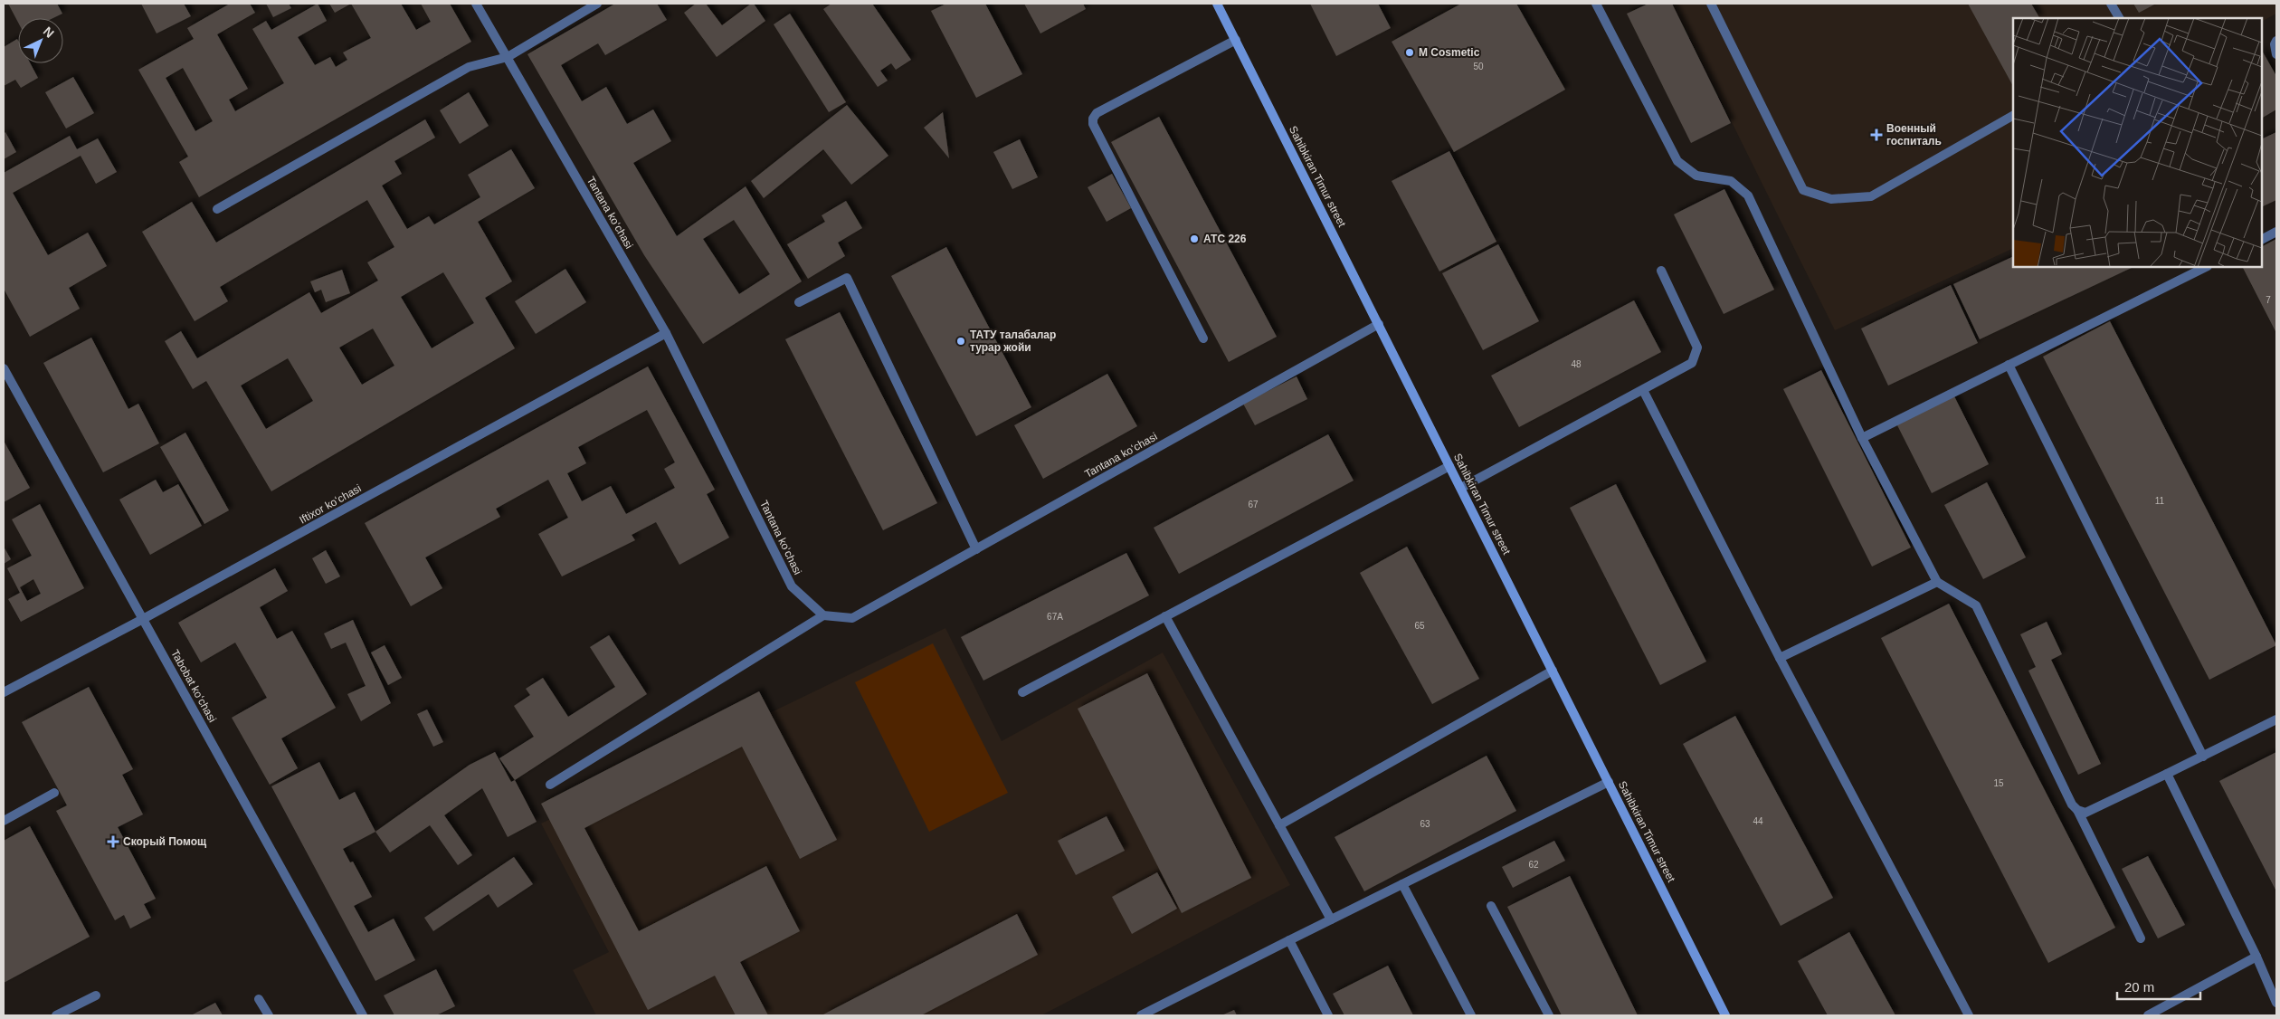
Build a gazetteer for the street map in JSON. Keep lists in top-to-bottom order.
{
  "streets": {
    "main road": ["Sahibkiran Timur street"],
    "street": ["Tantana koʻchasi", "Iftixor koʻchasi", "Tabobat koʻchasi"]
  },
  "crossings": [
    ["Sahibkiran Timur street", "Tantana koʻchasi"],
    ["Tantana koʻchasi", "Iftixor koʻchasi"],
    ["Iftixor koʻchasi", "Tabobat koʻchasi"]
  ],
  "places": {
    "other": ["M Cosmetic", "АТС 226", "ТАТУ талабалар турар жойи"],
    "health": ["Военный госпиталь", "Скорый Помощ"]
  },
  "house_numbers": [
    "50",
    "7",
    "48",
    "11",
    "67",
    "67А",
    "65",
    "15",
    "44",
    "63",
    "62"
  ],
  "scale_bar": "20 m",
  "north": "top right"
}
